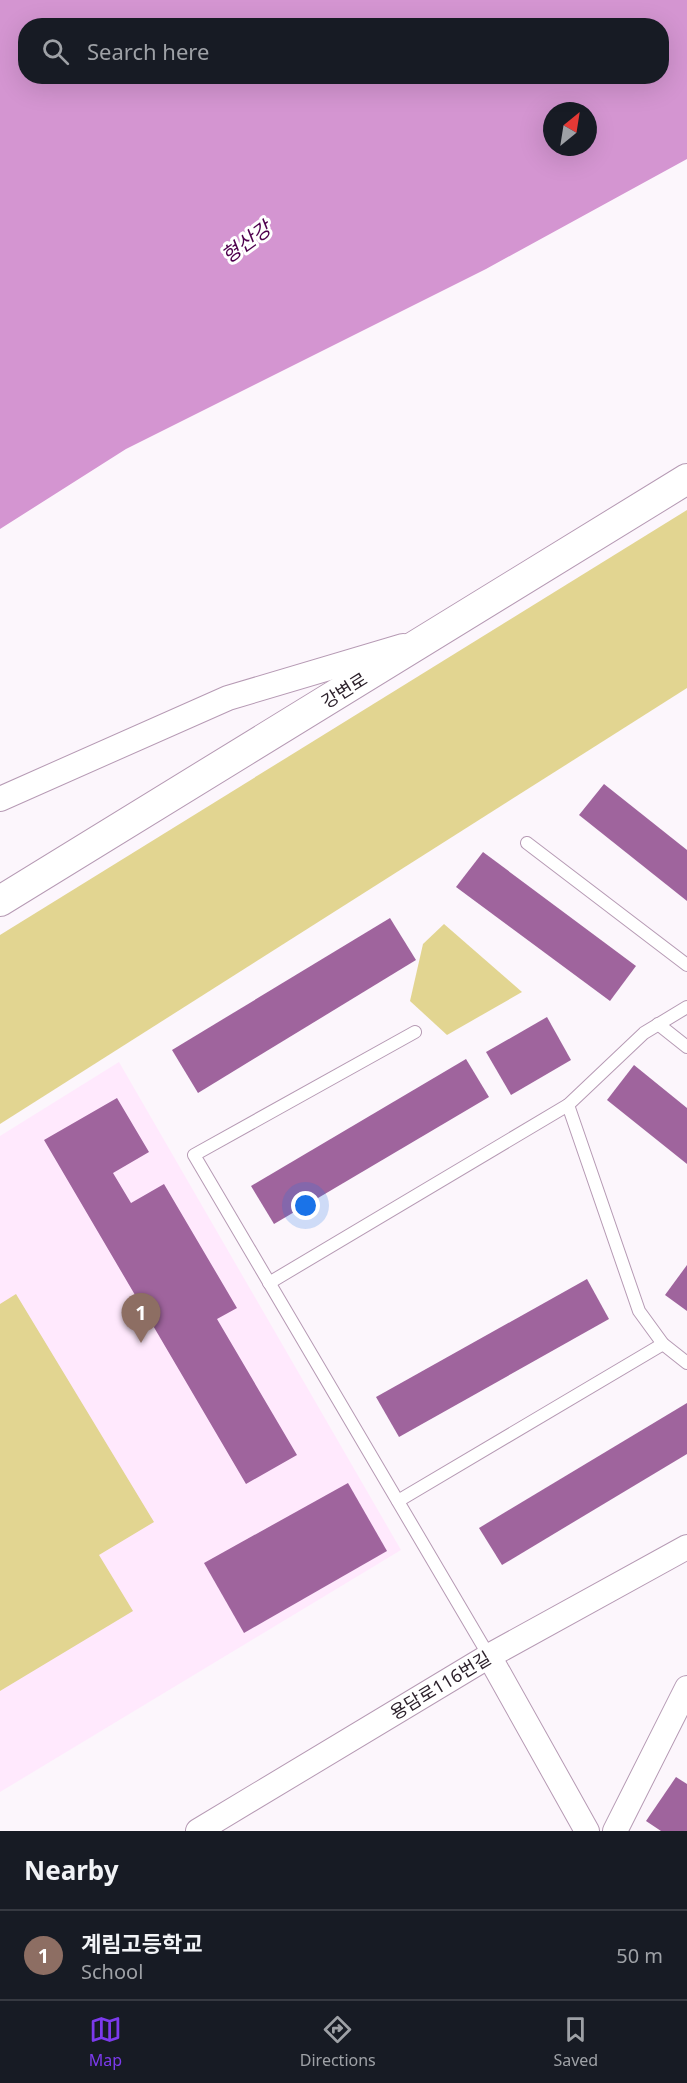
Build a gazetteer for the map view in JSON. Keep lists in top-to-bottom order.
{
  "streets": {
    "street": ["강변로", "용담로116번길"]
  },
  "water": ["형산강"],
  "north": "top right",
  "page": {
    "search": "Search here",
    "pins": "1",
    "heading": "Nearby",
    "list": [
      {
        "mark": "1",
        "name": "계림고등학교",
        "note": "School",
        "value": "50 m"
      }
    ],
    "nav": ["Map", "Directions", "Saved"]
  }
}
